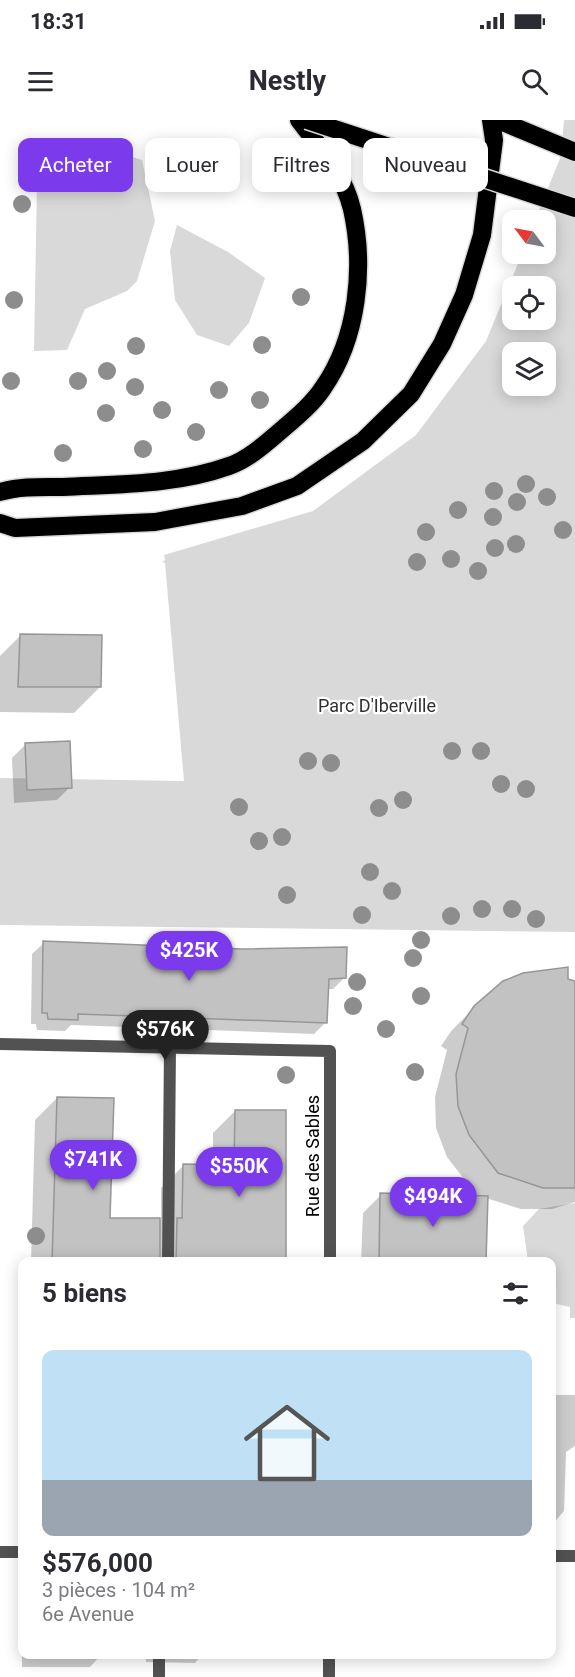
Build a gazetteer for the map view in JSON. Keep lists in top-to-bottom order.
{
  "streets": {
    "street": ["Rue des Sables"]
  },
  "parks": ["Parc D'Iberville"],
  "north": "top left",
  "page": {
    "status": "18:31",
    "header": "Nestly",
    "chip": [
      "Acheter",
      "Louer",
      "Filtres",
      "Nouveau"
    ],
    "price": [
      "$425K",
      "$576K",
      "$741K",
      "$550K",
      "$494K"
    ],
    "heading": "5 biens",
    "list": [
      {
        "name": "$576,000",
        "note": "3 pièces · 104 m² · 6e Avenue"
      }
    ]
  }
}
